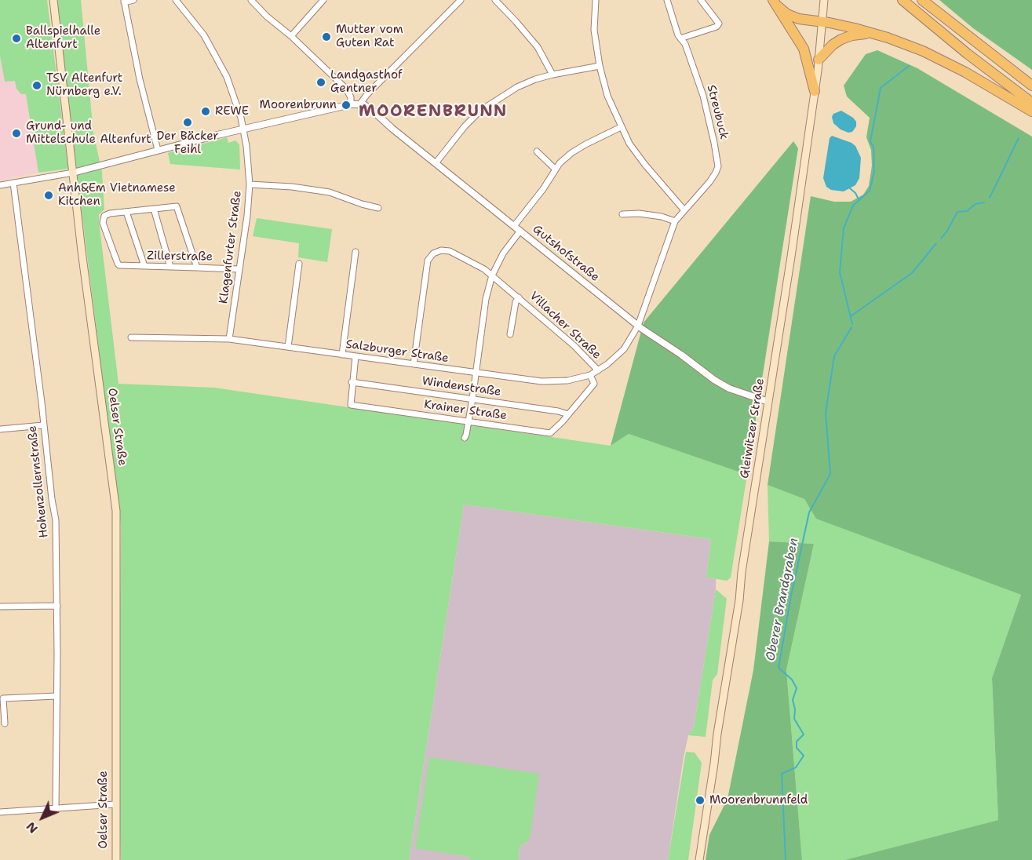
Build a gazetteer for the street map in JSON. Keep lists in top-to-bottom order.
{
  "streets": {
    "main road": ["Oelser Straße", "Gleiwitzer Straße"],
    "street": [
      "Streubuck",
      "Klagenfurter Straße",
      "Gutshofstraße",
      "Zillerstraße",
      "Villacher Straße",
      "Salzburger Straße",
      "Windenstraße",
      "Krainer Straße",
      "Hohenzollernstraße"
    ]
  },
  "crossings": [
    ["Streubuck", "Gutshofstraße"],
    ["Streubuck", "Salzburger Straße"],
    ["Klagenfurter Straße", "Zillerstraße"],
    ["Klagenfurter Straße", "Salzburger Straße"],
    ["Gutshofstraße", "Salzburger Straße"],
    ["Gutshofstraße", "Gleiwitzer Straße"],
    ["Villacher Straße", "Salzburger Straße"],
    ["Salzburger Straße", "Krainer Straße"],
    ["Windenstraße", "Krainer Straße"]
  ],
  "districts": ["MOORENBRUNN"],
  "water": ["Oberer Brandgraben"],
  "places": [
    "Mutter vom Guten Rat",
    "Ballspielhalle Altenfurt",
    "Landgasthof Gentner",
    "TSV Altenfurt Nürnberg e.V.",
    "Moorenbrunn",
    "REWE",
    "Der Bäcker Feihl",
    "Grund- und Mittelschule Altenfurt",
    "Anh&Em Vietnamese Kitchen",
    "Moorenbrunnfeld"
  ],
  "north": "bottom left"
}
